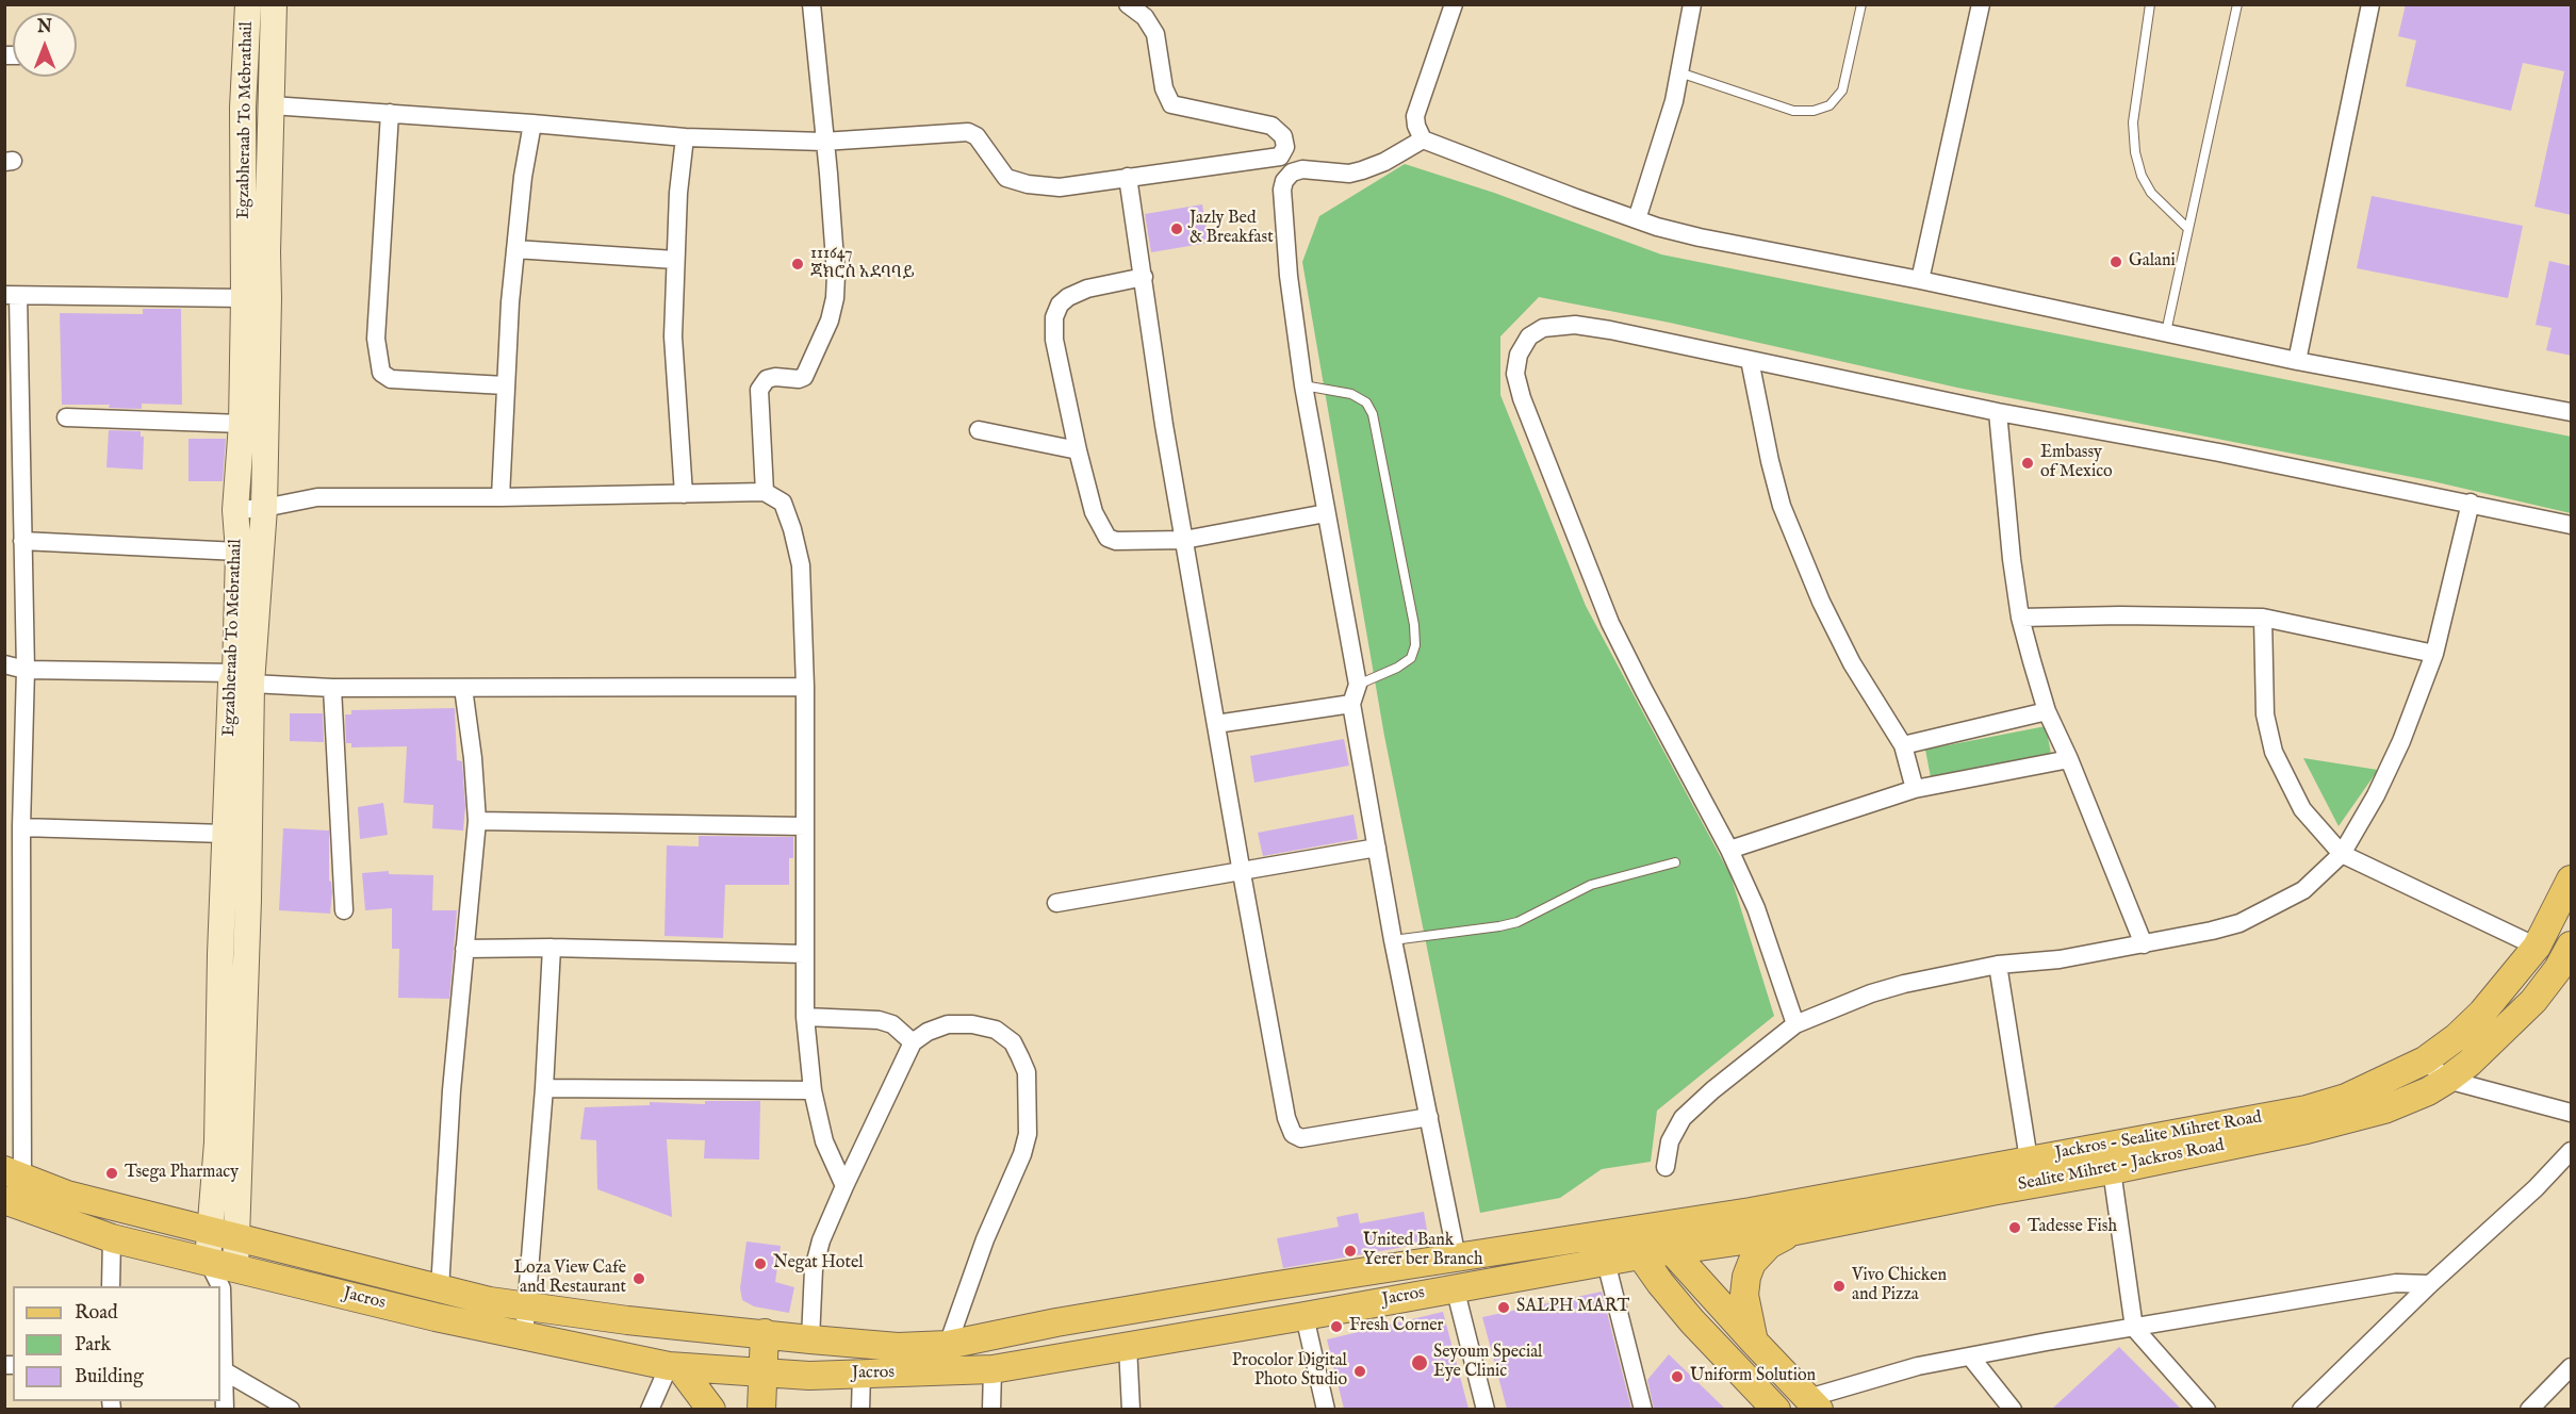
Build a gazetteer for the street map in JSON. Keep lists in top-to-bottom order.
{
  "streets": {
    "main road": [
      "Egzabheraab To Mebrathail",
      "Jackros - Sealite Mihret Road",
      "Sealite Mihret - Jackros Road",
      "Jacros"
    ]
  },
  "crossings": [
    ["Egzabheraab To Mebrathail", "Jacros"],
    ["Jackros - Sealite Mihret Road", "Jacros"],
    ["Sealite Mihret - Jackros Road", "Jacros"]
  ],
  "places": [
    "Jazly Bed & Breakfast",
    "Galani",
    "111647 ጃክሮስ አደባባይ",
    "Embassy of Mexico",
    "Tsega Pharmacy",
    "Tadesse Fish",
    "United Bank Yerer ber Branch",
    "Negat Hotel",
    "Loza View Cafe and Restaurant",
    "Vivo Chicken and Pizza",
    "SALPH MART",
    "Fresh Corner",
    "Seyoum Special Eye Clinic",
    "Procolor Digital Photo Studio",
    "Uniform Solution"
  ],
  "legend": ["Road", "Park", "Building"],
  "north": "top"
}
